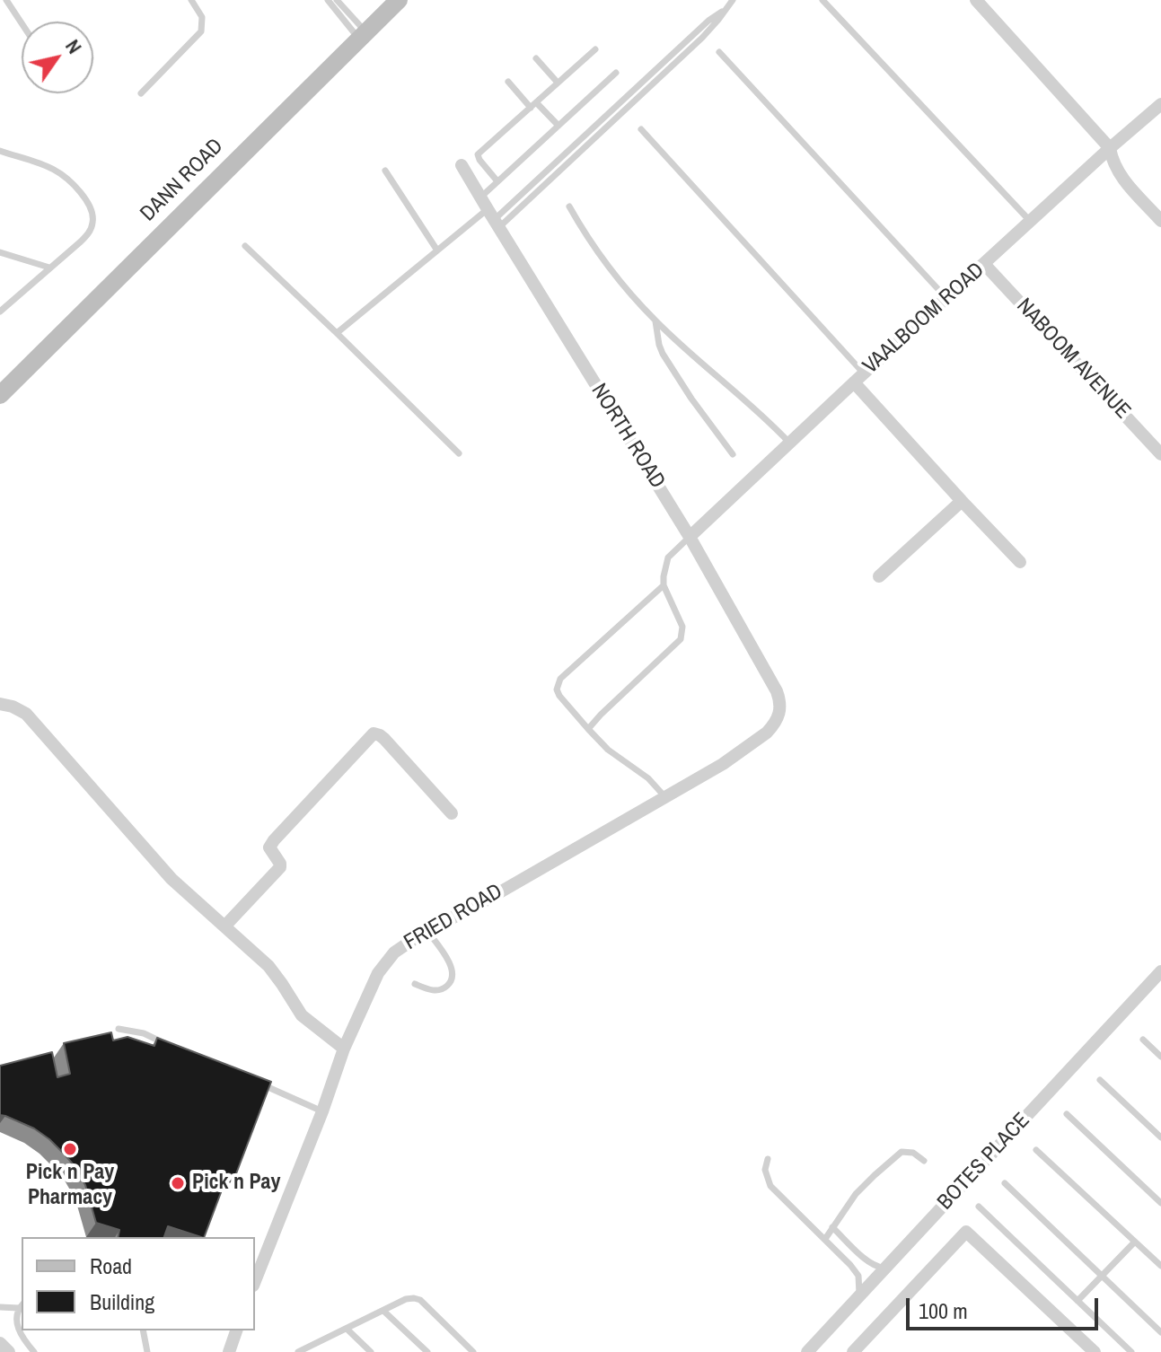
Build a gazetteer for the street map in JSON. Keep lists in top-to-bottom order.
{
  "streets": {
    "main road": ["DANN ROAD"],
    "street": [
      "VAALBOOM ROAD",
      "NABOOM AVENUE",
      "NORTH ROAD",
      "FRIED ROAD",
      "BOTES PLACE"
    ]
  },
  "crossings": [
    ["VAALBOOM ROAD", "NABOOM AVENUE"],
    ["VAALBOOM ROAD", "NORTH ROAD"],
    ["NORTH ROAD", "FRIED ROAD"]
  ],
  "places": ["Pick n Pay Pharmacy", "Pick n Pay"],
  "legend": ["Road", "Building"],
  "scale_bar": "100 m",
  "north": "top right"
}
